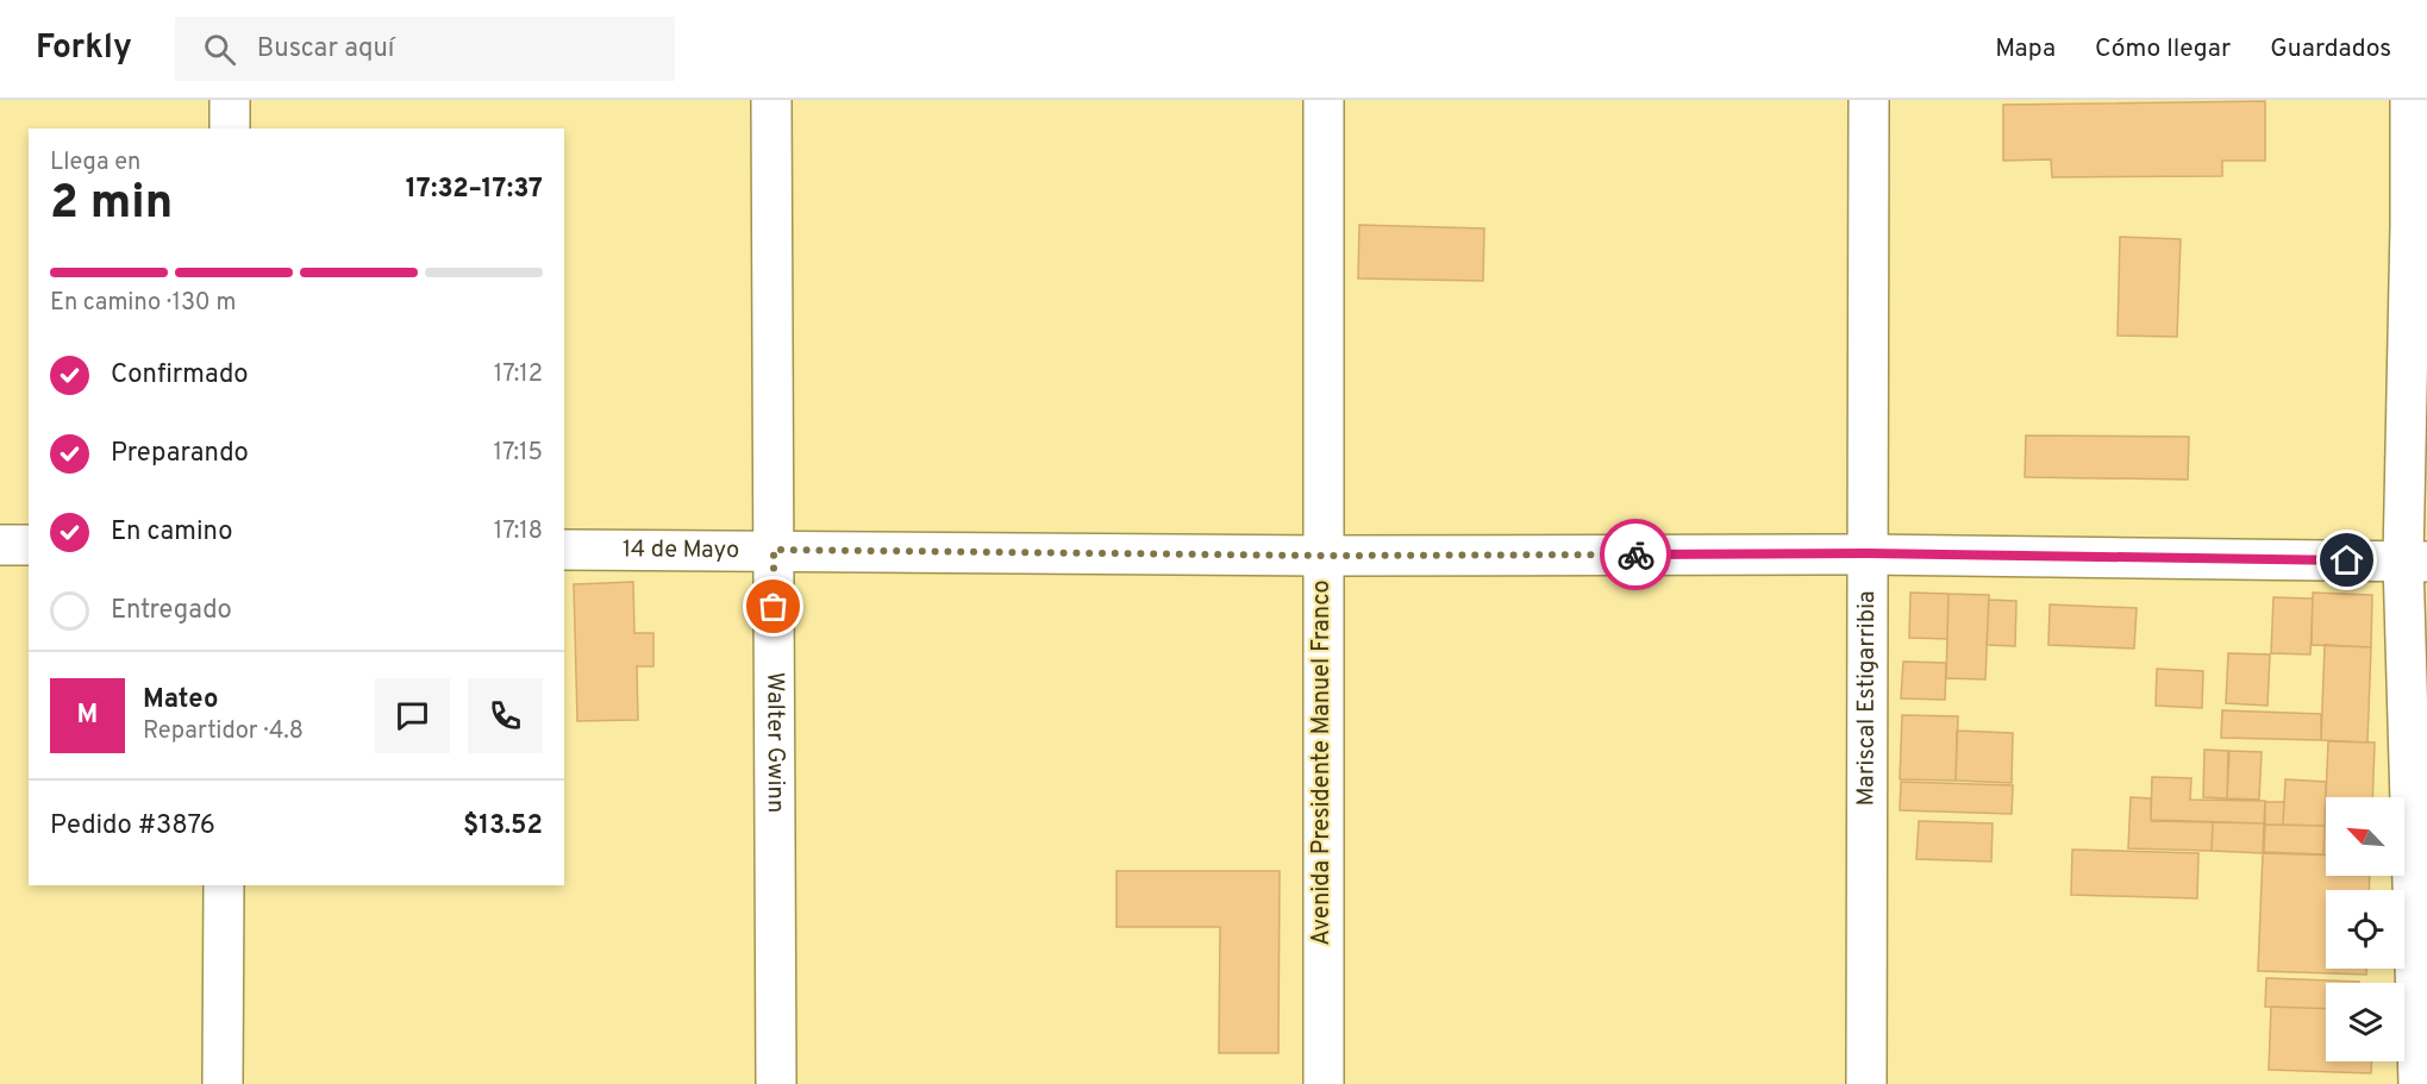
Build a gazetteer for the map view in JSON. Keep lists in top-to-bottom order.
{
  "streets": {
    "street": [
      "14 de Mayo",
      "Mariscal Estigarribia",
      "Walter Gwinn",
      "Avenida Presidente Manuel Franco"
    ]
  },
  "crossings": [
    ["14 de Mayo", "Mariscal Estigarribia"],
    ["14 de Mayo", "Walter Gwinn"],
    ["14 de Mayo", "Avenida Presidente Manuel Franco"]
  ],
  "north": "top left",
  "page": {
    "header": "Forkly",
    "search": "Buscar aquí",
    "nav": ["Mapa", "Cómo llegar", "Guardados"],
    "heading": ["2 min", "Llega en", "17:32–17:37"],
    "panel": [
      "Mateo",
      "Repartidor · 4.8",
      "Pedido #3876",
      "$13.52"
    ],
    "bar": "En camino · 130 m",
    "list": [
      ["Confirmado", "17:12"],
      ["Preparando", "17:15"],
      ["En camino", "17:18"],
      "Entregado"
    ],
    "round": "M"
  }
}
